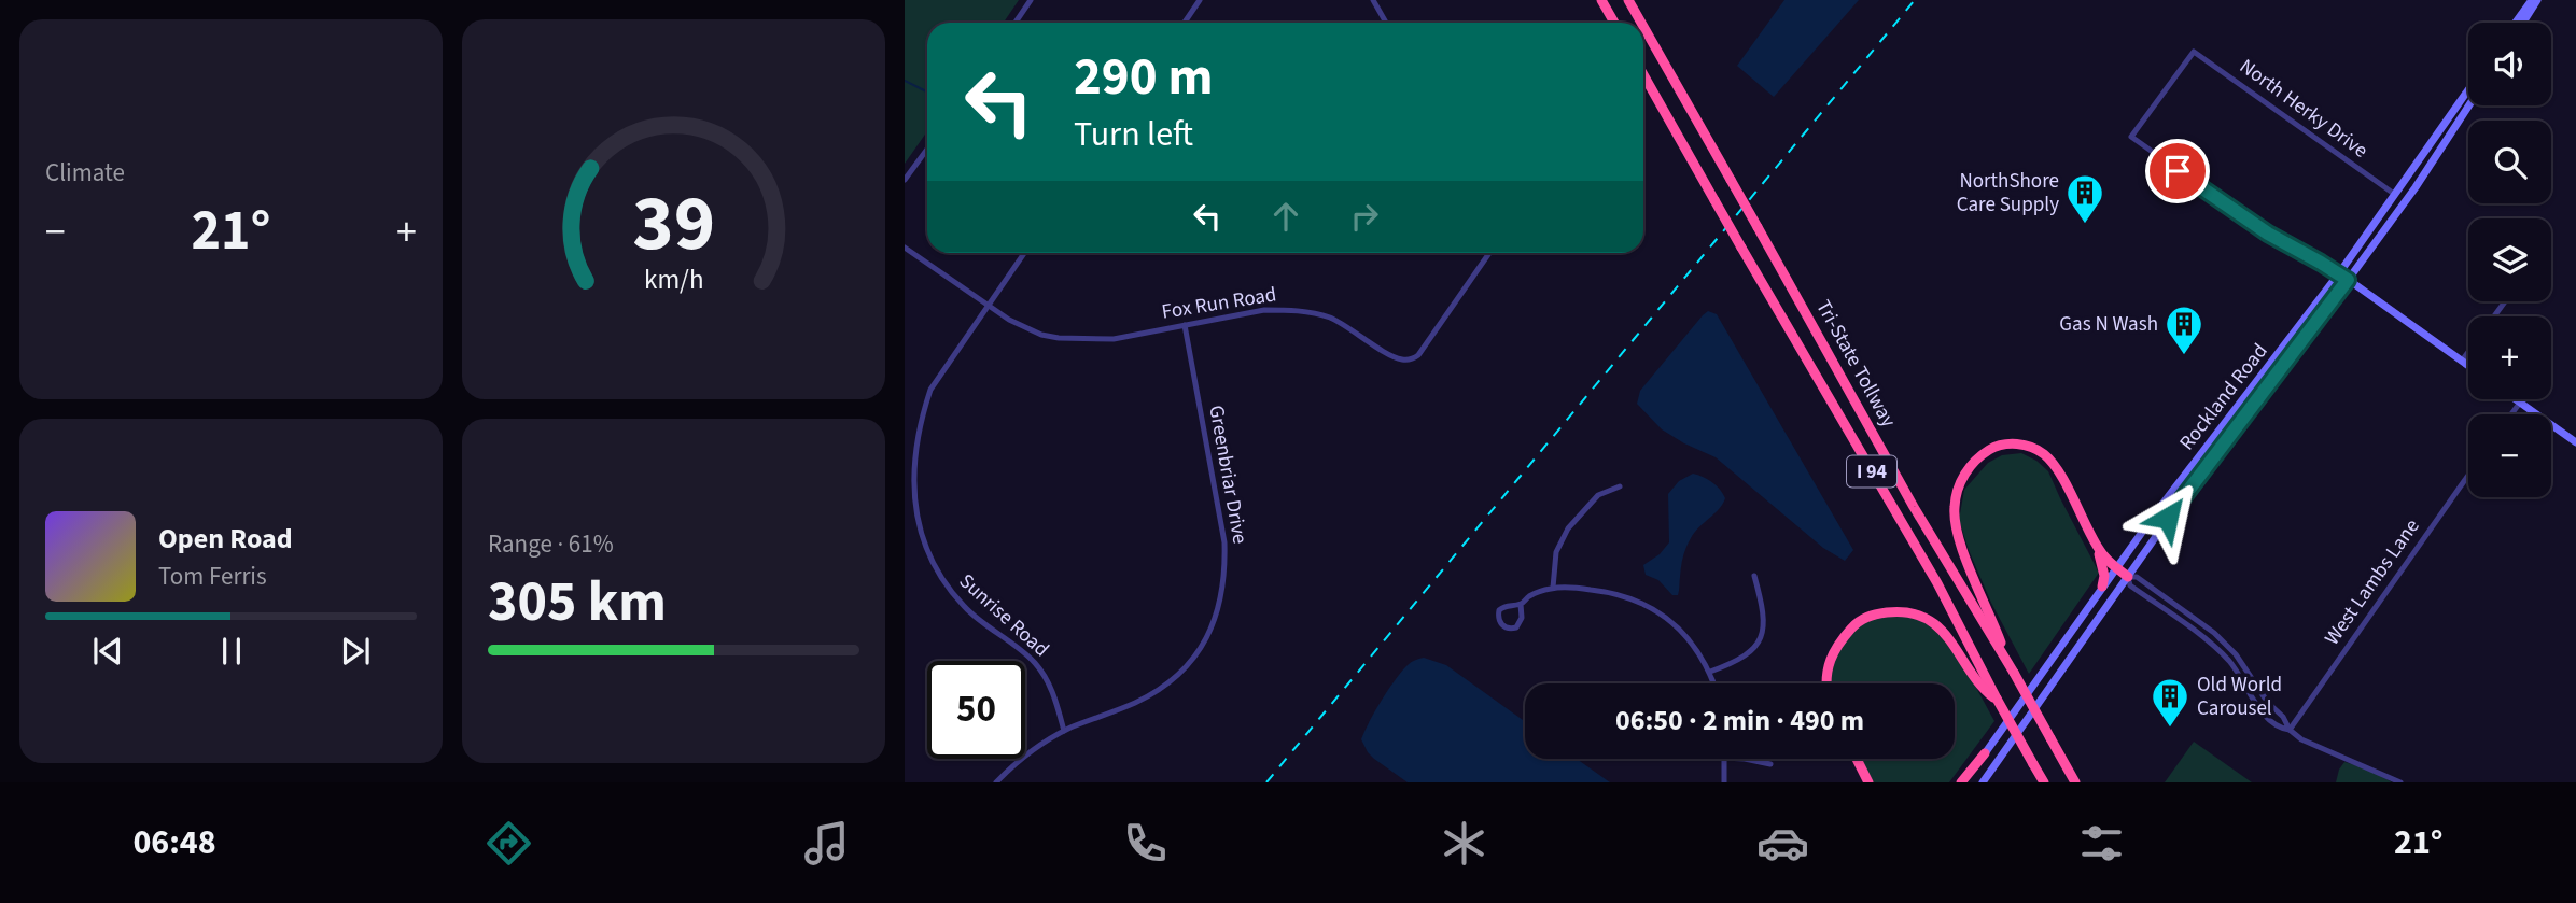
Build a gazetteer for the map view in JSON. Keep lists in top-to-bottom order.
{
  "streets": {
    "highway": ["Tri-State Tollway", "I 94"],
    "main road": ["Rockland Road"],
    "street": [
      "North Herky Drive",
      "Fox Run Road",
      "Greenbriar Drive",
      "West Lambs Lane",
      "Sunrise Road"
    ]
  },
  "crossings": [
    ["North Herky Drive", "Rockland Road"],
    ["Fox Run Road", "Greenbriar Drive"],
    ["Fox Run Road", "Sunrise Road"],
    ["Greenbriar Drive", "Sunrise Road"]
  ],
  "places": {
    "building": ["NorthShore Care Supply", "Gas N Wash", "Old World Carousel"]
  },
  "page": {
    "tile": [
      "Climate",
      ["Range · 61%", "305 km"]
    ],
    "map_buttons": ["+", "−"],
    "turn": ["290 m", "Turn left"],
    "heat": ["−", "21°", "+"],
    "song": ["Open Road", "Tom Ferris"],
    "limit": "50",
    "trip": "06:50 · 2 min · 490 m",
    "tabs": ["06:48", "21°"],
    "gauge": ["39", "km/h"]
  }
}
